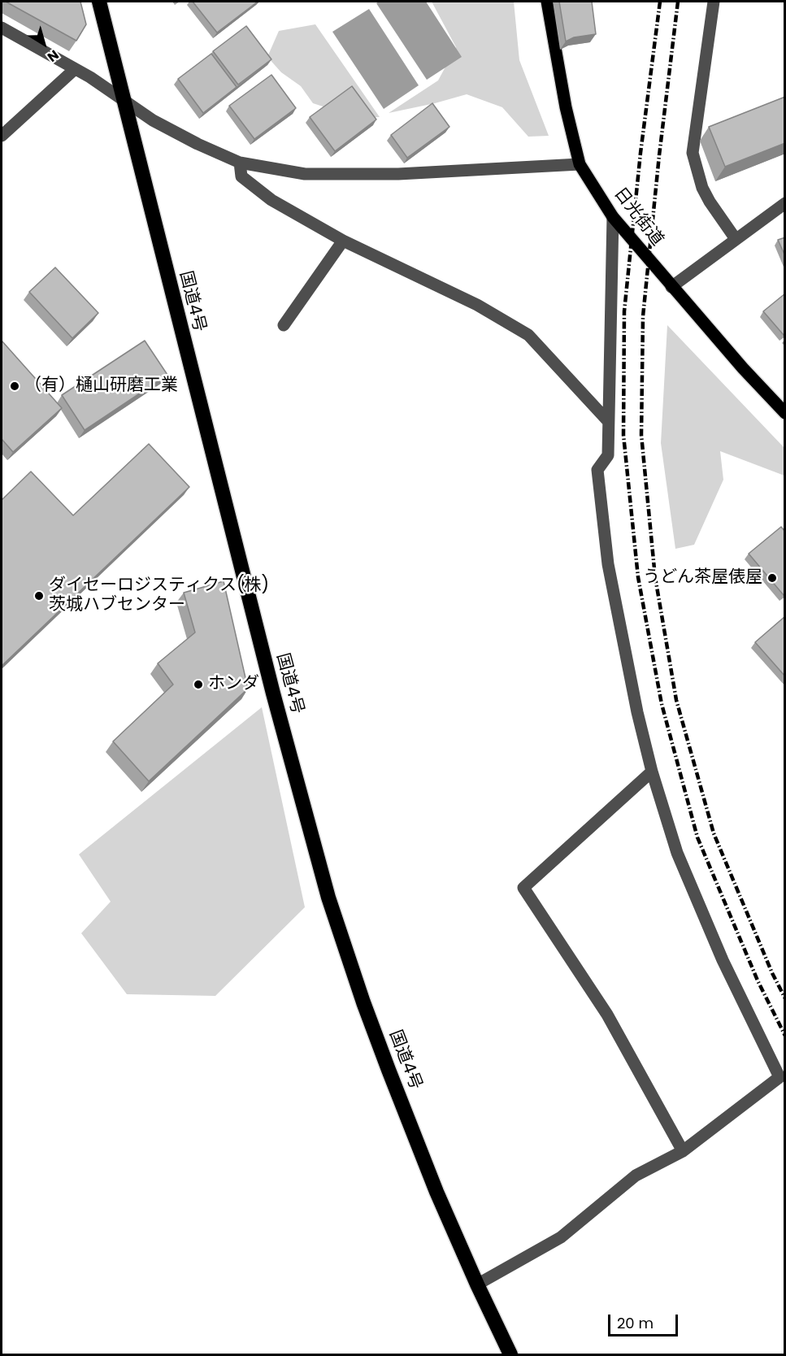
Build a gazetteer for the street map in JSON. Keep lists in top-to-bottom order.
{
  "streets": {
    "highway": ["国道4号"],
    "main road": ["日光街道"]
  },
  "places": [
    "（有）樋山研磨工業",
    "うどん茶屋俵屋",
    "ダイセーロジスティクス(株) 茨城ハブセンター",
    "ホンダ"
  ],
  "scale_bar": "20 m",
  "north": "bottom right"
}
